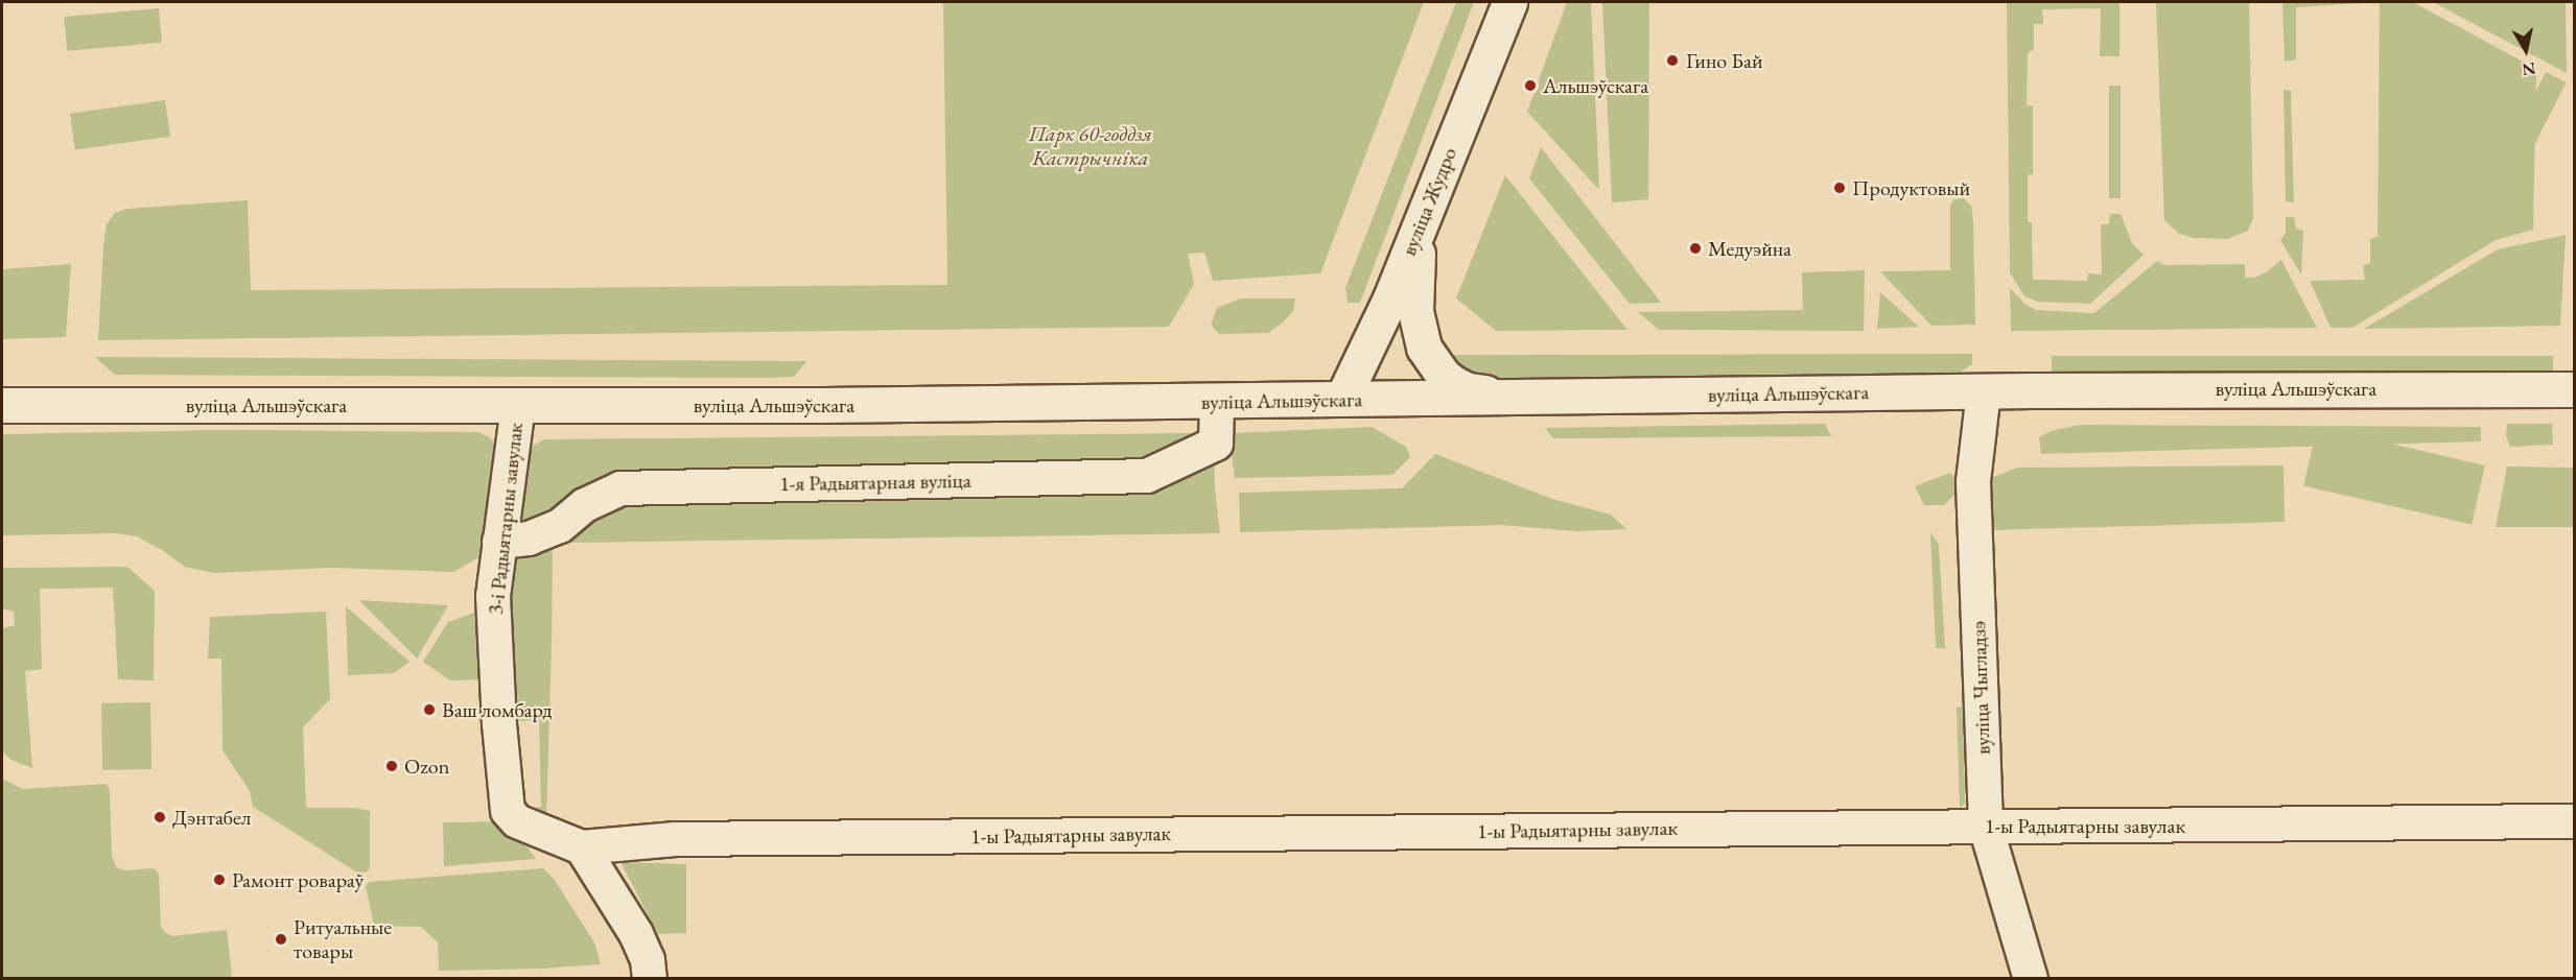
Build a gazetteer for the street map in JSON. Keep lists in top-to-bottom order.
{
  "streets": {
    "main road": ["вуліца Жудро", "вуліца Альшэўскага"],
    "street": [
      "1-я Радыятарная вуліца",
      "3-і Радыятарны завулак",
      "вуліца Чыгладзэ",
      "1-ы Радыятарны завулак"
    ]
  },
  "crossings": [
    ["вуліца Жудро", "вуліца Альшэўскага"],
    ["вуліца Альшэўскага", "1-я Радыятарная вуліца"],
    ["вуліца Альшэўскага", "3-і Радыятарны завулак"],
    ["вуліца Альшэўскага", "вуліца Чыгладзэ"],
    ["1-я Радыятарная вуліца", "3-і Радыятарны завулак"],
    ["3-і Радыятарны завулак", "1-ы Радыятарны завулак"],
    ["вуліца Чыгладзэ", "1-ы Радыятарны завулак"]
  ],
  "parks": ["Парк 60-годдзя Кастрычніка"],
  "places": [
    "Гино Бай",
    "Альшэўскага",
    "Продуктовый",
    "Медуэйна",
    "Ваш ломбард",
    "Ozon",
    "Дэнтабел",
    "Рамонт ровараў",
    "Ритуальные товары"
  ],
  "north": "bottom"
}
